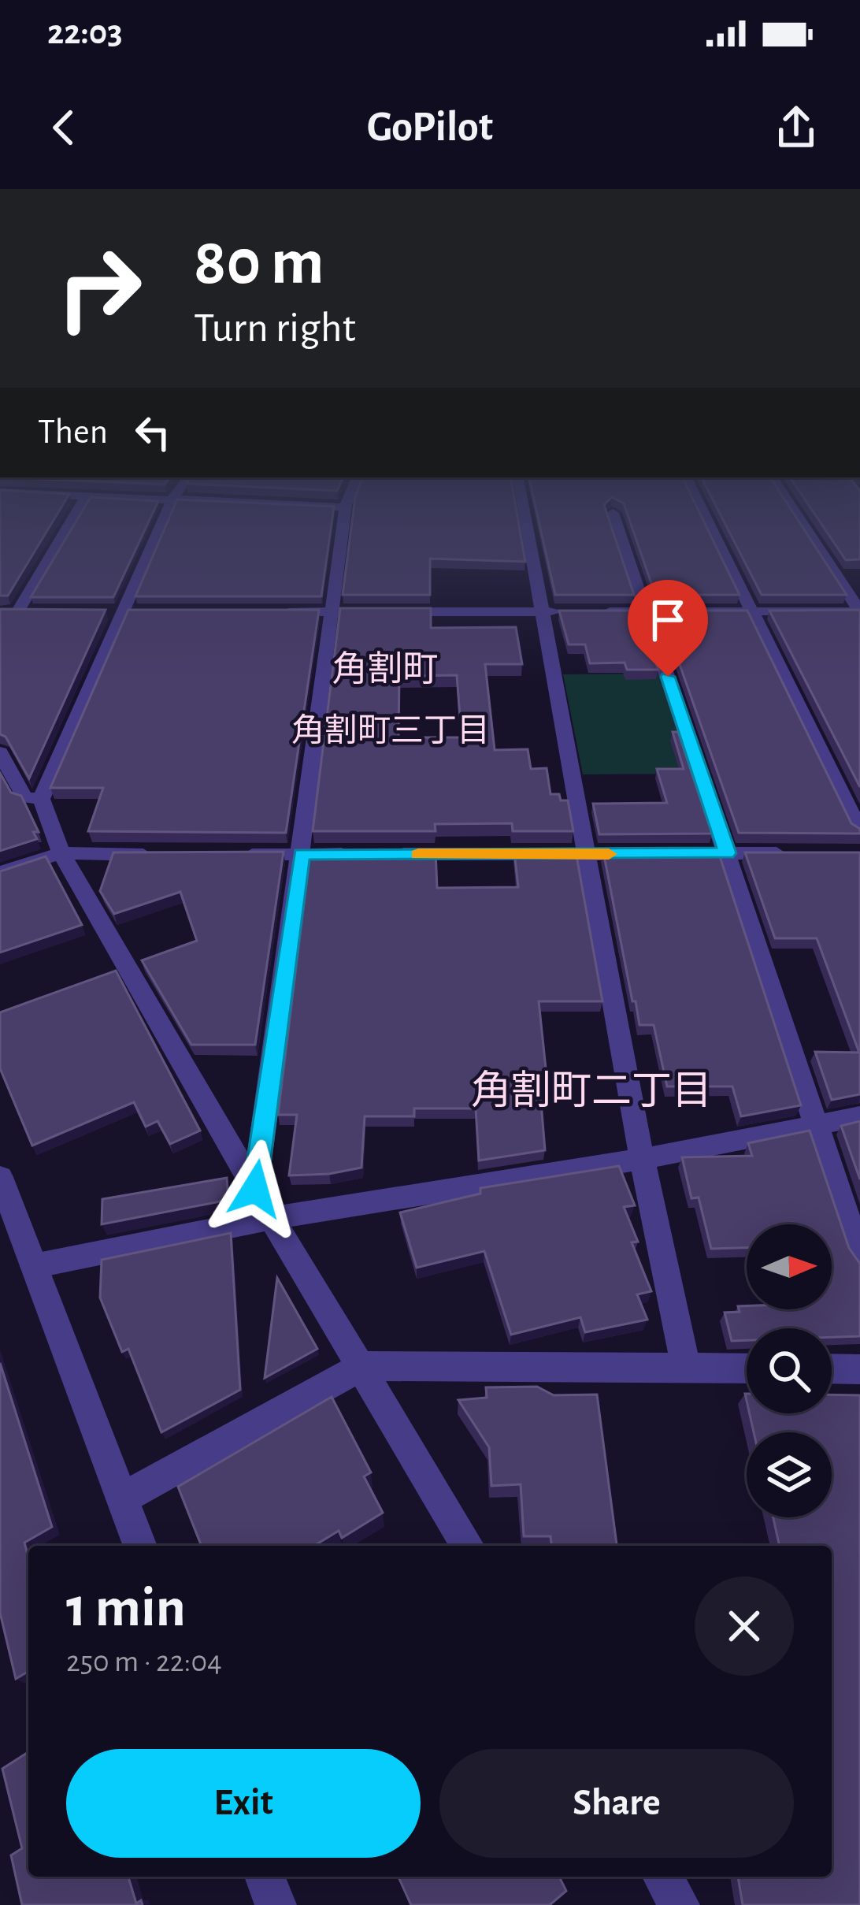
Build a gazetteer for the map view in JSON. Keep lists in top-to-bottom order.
{
  "districts": ["角割町", "角割町三丁目", "角割町二丁目"],
  "north": "right",
  "page": {
    "status": "22:03",
    "header": "GoPilot",
    "turn": ["80 m", "Turn right"],
    "then": "Then",
    "heading": ["1 min", "250 m · 22:04"],
    "buttons": ["Exit", "Share"]
  }
}
